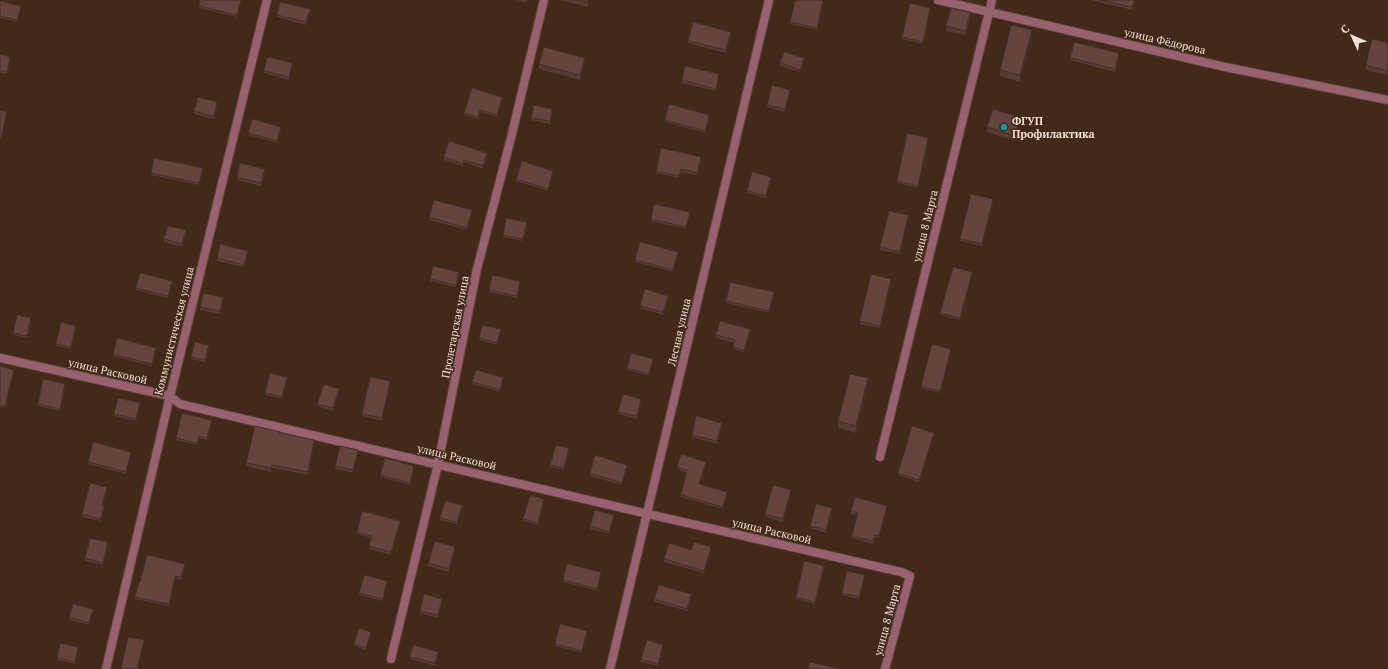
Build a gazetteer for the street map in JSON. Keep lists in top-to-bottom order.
{
  "streets": {
    "street": [
      "улица Фёдорова",
      "улица 8 Марта",
      "Пролетарская улица",
      "Коммунистическая улица",
      "Лесная улица",
      "улица Расковой"
    ]
  },
  "crossings": [
    ["улица Фёдорова", "улица 8 Марта"],
    ["улица 8 Марта", "улица Расковой"],
    ["Пролетарская улица", "улица Расковой"],
    ["Коммунистическая улица", "улица Расковой"],
    ["Лесная улица", "улица Расковой"]
  ],
  "places": ["ФГУП Профилактика"],
  "north": "top left"
}
